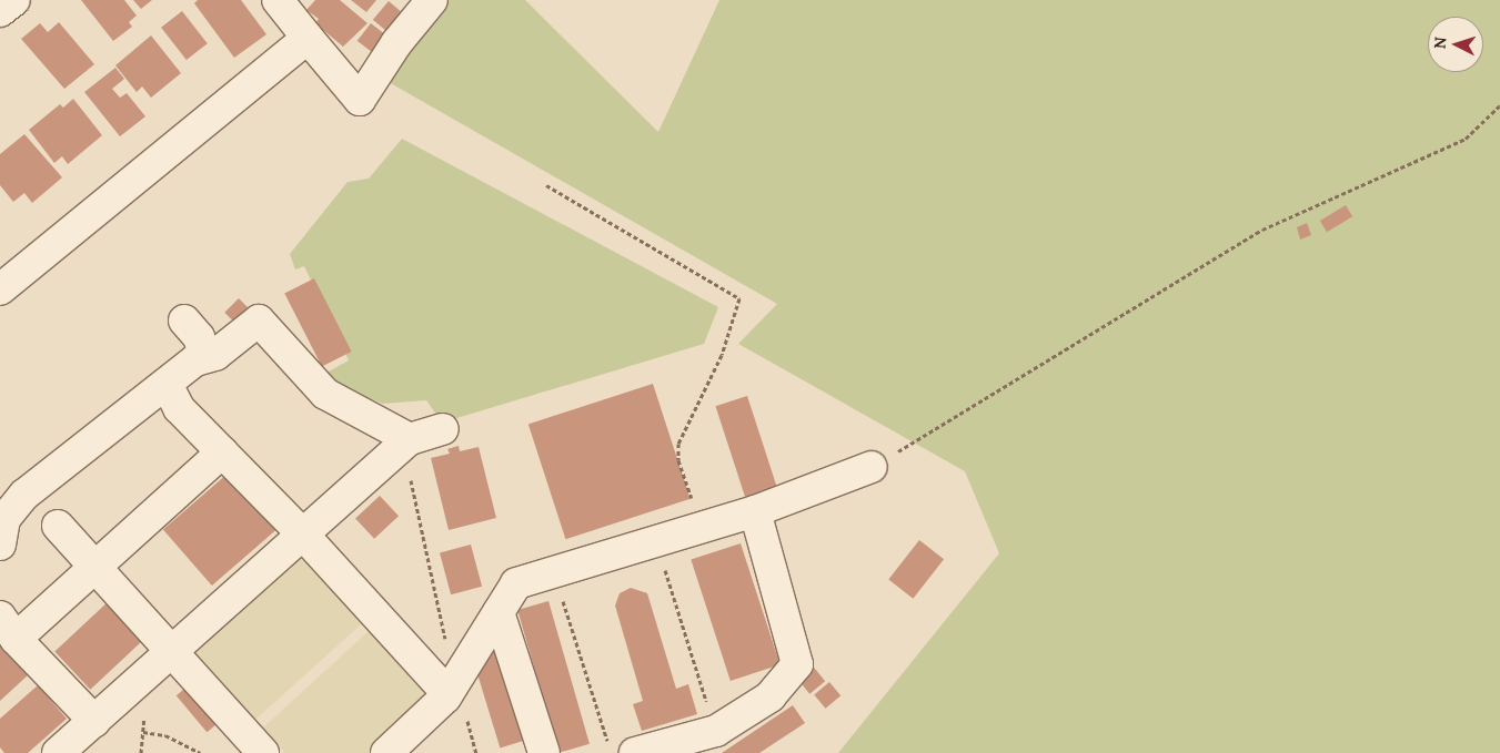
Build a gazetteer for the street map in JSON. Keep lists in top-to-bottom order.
{
  "north": "left"
}
